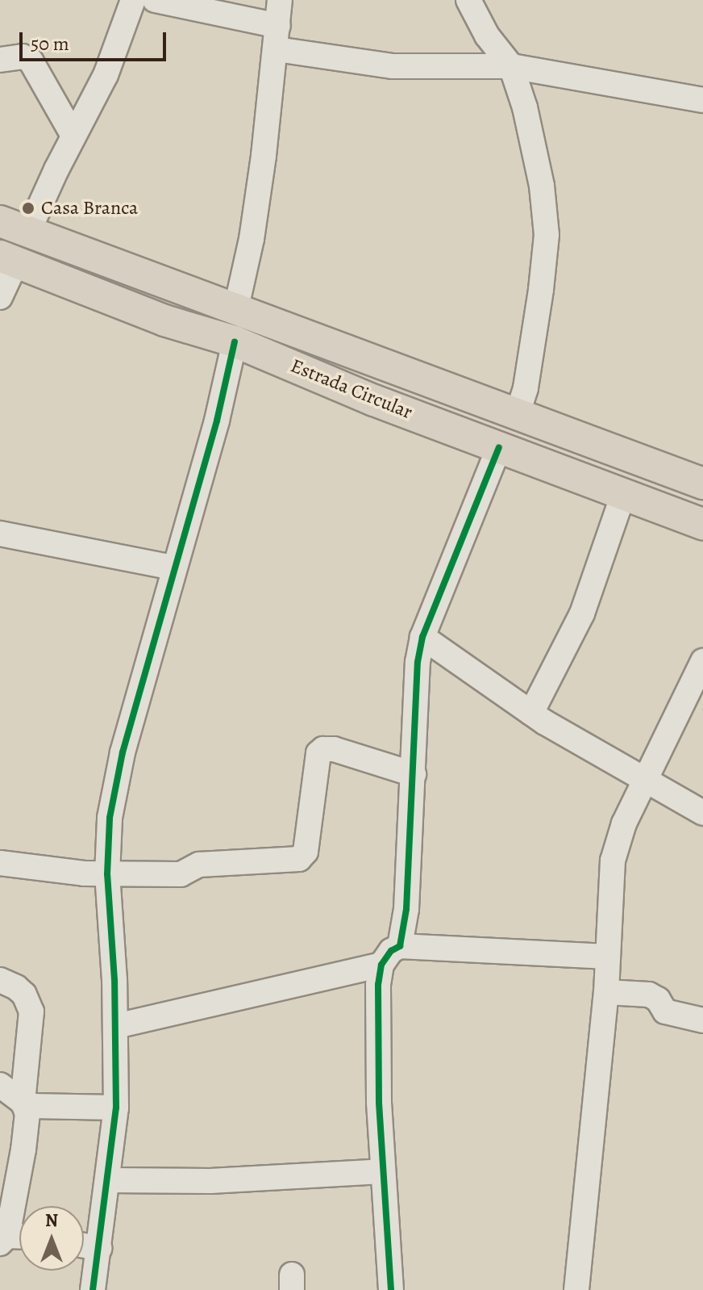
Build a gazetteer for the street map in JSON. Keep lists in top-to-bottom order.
{
  "streets": {
    "main road": ["Estrada Circular"]
  },
  "places": ["Casa Branca"],
  "scale_bar": "50 m",
  "north": "top"
}
